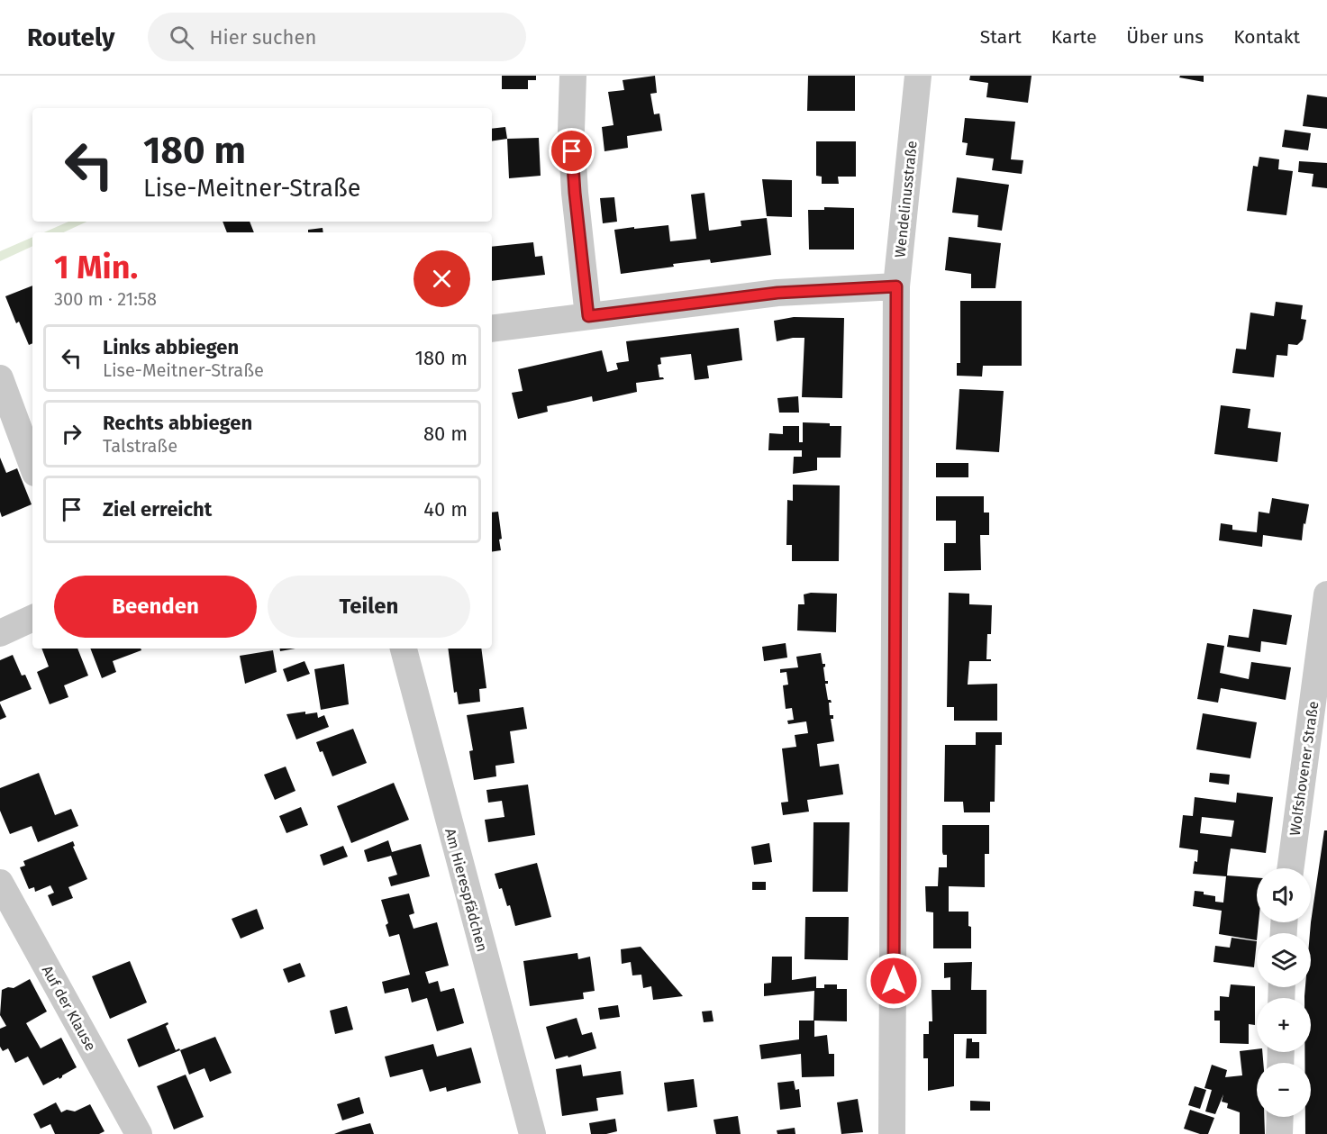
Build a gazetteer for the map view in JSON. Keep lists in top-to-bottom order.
{
  "streets": {
    "street": [
      "Wendelinusstraße",
      "Wolfshovener Straße",
      "Am Hierespfädchen",
      "Auf der Klause"
    ]
  },
  "page": {
    "header": "Routely",
    "search": "Hier suchen",
    "nav": [
      "Start",
      "Karte",
      "Über uns",
      "Kontakt"
    ],
    "turn": ["180 m", "Lise-Meitner-Straße"],
    "heading": ["1 Min.", "300 m · 21:58"],
    "list": [
      {
        "name": "Links abbiegen",
        "note": "Lise-Meitner-Straße",
        "value": "180 m"
      },
      {
        "name": "Rechts abbiegen",
        "note": "Talstraße",
        "value": "80 m"
      },
      {
        "name": "Ziel erreicht",
        "value": "40 m"
      }
    ],
    "buttons": ["Beenden", "Teilen"],
    "map_buttons": ["+", "−"]
  }
}
